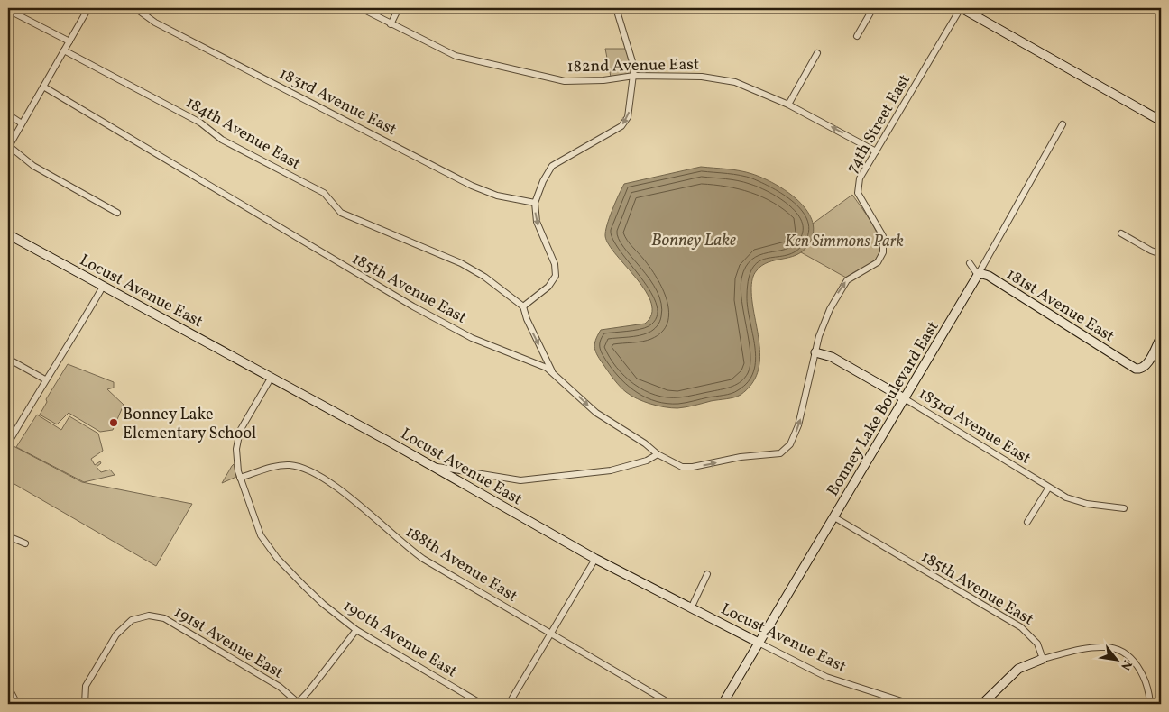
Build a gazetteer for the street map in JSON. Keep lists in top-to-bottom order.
{
  "streets": {
    "street": [
      "182nd Avenue East",
      "183rd Avenue East",
      "74th Street East",
      "184th Avenue East",
      "185th Avenue East",
      "Locust Avenue East",
      "181st Avenue East",
      "Bonney Lake Boulevard East",
      "188th Avenue East",
      "190th Avenue East",
      "191st Avenue East"
    ]
  },
  "crossings": [
    ["182nd Avenue East", "74th Street East"],
    ["183rd Avenue East", "74th Street East"],
    ["183rd Avenue East", "Bonney Lake Boulevard East"],
    ["74th Street East", "185th Avenue East"],
    ["185th Avenue East", "Bonney Lake Boulevard East"],
    ["Locust Avenue East", "Bonney Lake Boulevard East"],
    ["Locust Avenue East", "190th Avenue East"],
    ["181st Avenue East", "Bonney Lake Boulevard East"],
    ["188th Avenue East", "190th Avenue East"]
  ],
  "one_way": ["74th Street East"],
  "water": ["Bonney Lake"],
  "parks": ["Ken Simmons Park"],
  "places": ["Bonney Lake Elementary School"],
  "north": "bottom right"
}
